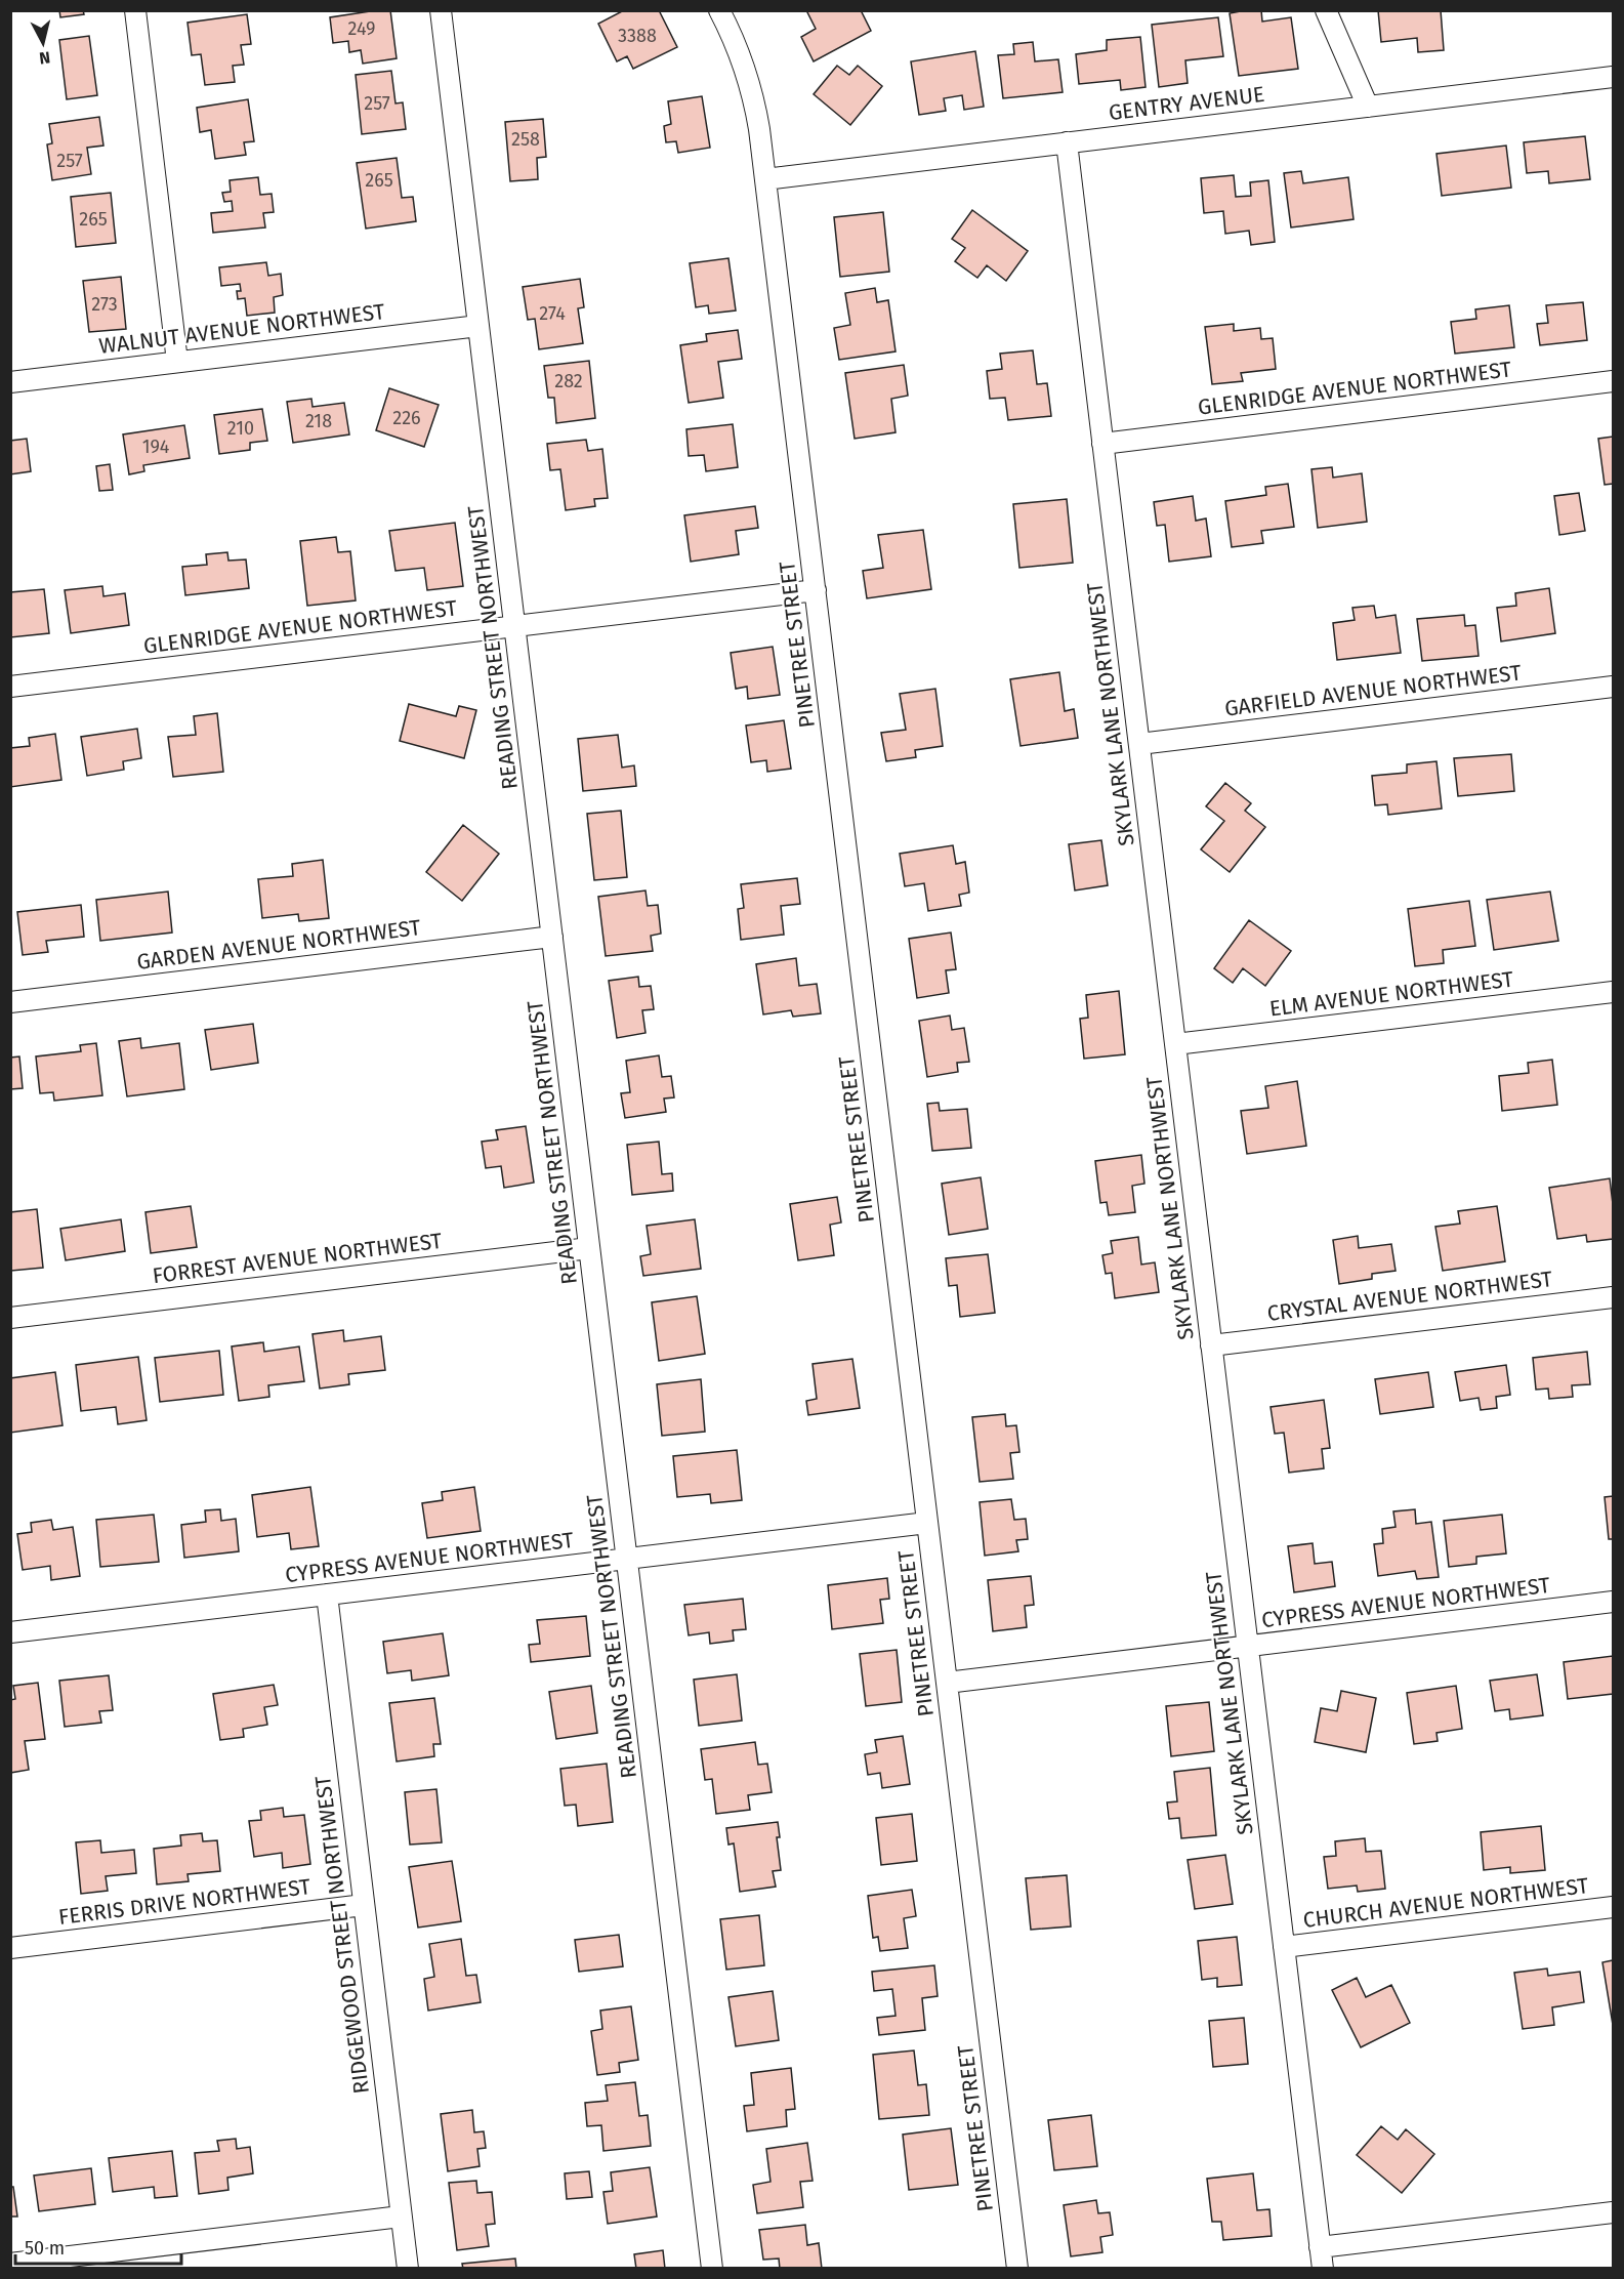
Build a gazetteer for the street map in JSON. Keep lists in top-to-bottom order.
{
  "streets": {
    "street": [
      "GENTRY AVENUE",
      "WALNUT AVENUE NORTHWEST",
      "GLENRIDGE AVENUE NORTHWEST",
      "PINETREE STREET",
      "READING STREET NORTHWEST",
      "GARFIELD AVENUE NORTHWEST",
      "SKYLARK LANE NORTHWEST",
      "GARDEN AVENUE NORTHWEST",
      "ELM AVENUE NORTHWEST",
      "FORREST AVENUE NORTHWEST",
      "CRYSTAL AVENUE NORTHWEST",
      "CYPRESS AVENUE NORTHWEST",
      "FERRIS DRIVE NORTHWEST",
      "CHURCH AVENUE NORTHWEST",
      "RIDGEWOOD STREET NORTHWEST"
    ]
  },
  "crossings": [
    ["GENTRY AVENUE", "PINETREE STREET"],
    ["GENTRY AVENUE", "SKYLARK LANE NORTHWEST"],
    ["WALNUT AVENUE NORTHWEST", "READING STREET NORTHWEST"],
    ["GLENRIDGE AVENUE NORTHWEST", "PINETREE STREET"],
    ["GLENRIDGE AVENUE NORTHWEST", "READING STREET NORTHWEST"],
    ["GLENRIDGE AVENUE NORTHWEST", "SKYLARK LANE NORTHWEST"],
    ["PINETREE STREET", "CYPRESS AVENUE NORTHWEST"],
    ["READING STREET NORTHWEST", "GARDEN AVENUE NORTHWEST"],
    ["READING STREET NORTHWEST", "FORREST AVENUE NORTHWEST"],
    ["READING STREET NORTHWEST", "CYPRESS AVENUE NORTHWEST"],
    ["GARFIELD AVENUE NORTHWEST", "SKYLARK LANE NORTHWEST"],
    ["SKYLARK LANE NORTHWEST", "ELM AVENUE NORTHWEST"],
    ["SKYLARK LANE NORTHWEST", "CRYSTAL AVENUE NORTHWEST"],
    ["SKYLARK LANE NORTHWEST", "CYPRESS AVENUE NORTHWEST"],
    ["SKYLARK LANE NORTHWEST", "CHURCH AVENUE NORTHWEST"],
    ["CYPRESS AVENUE NORTHWEST", "RIDGEWOOD STREET NORTHWEST"],
    ["FERRIS DRIVE NORTHWEST", "RIDGEWOOD STREET NORTHWEST"]
  ],
  "house_numbers": [
    "249",
    "3388",
    "257",
    "258",
    "257",
    "265",
    "265",
    "273",
    "274",
    "282",
    "226",
    "218",
    "210",
    "194"
  ],
  "scale_bar": "50 m",
  "north": "bottom"
}
